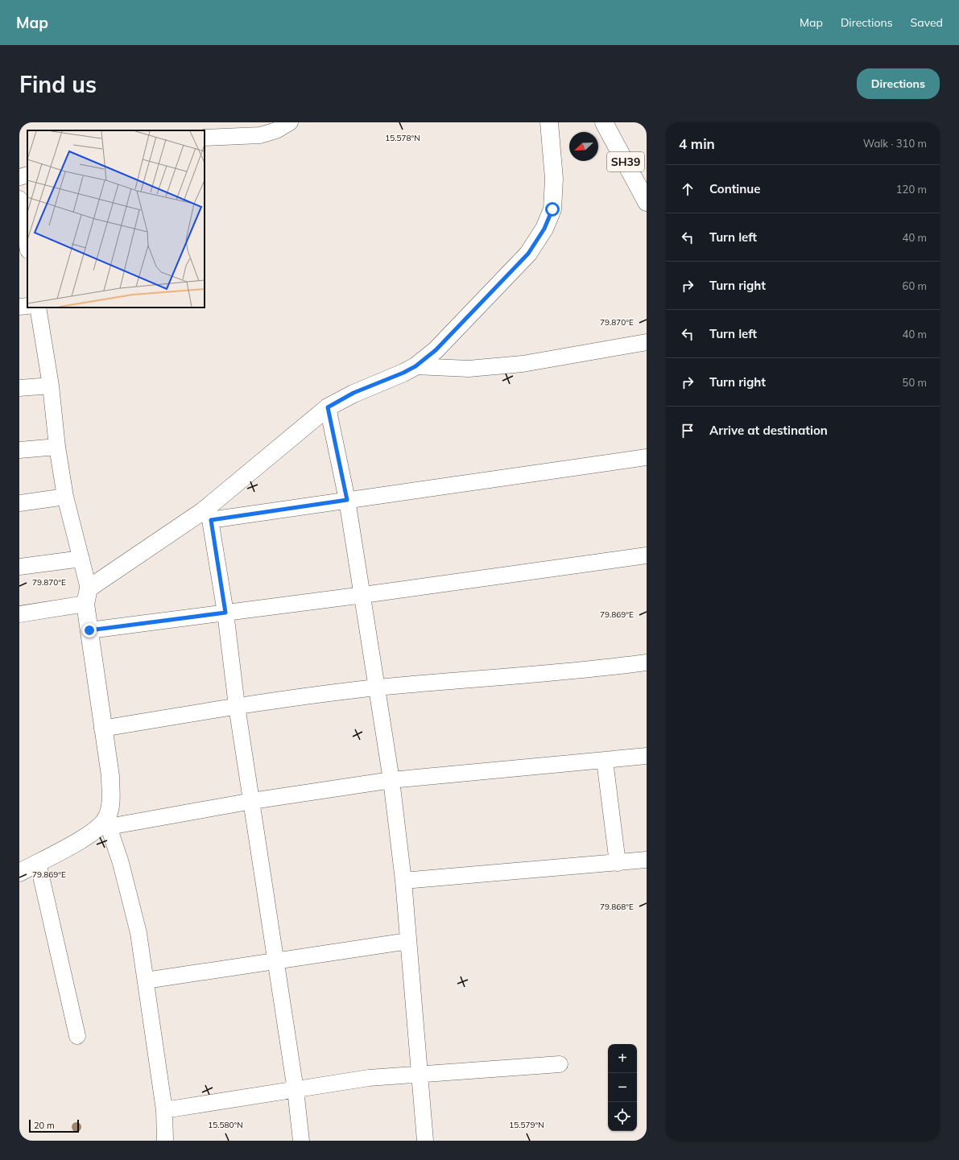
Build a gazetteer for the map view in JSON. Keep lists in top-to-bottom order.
{
  "streets": {
    "main road": ["SH39"]
  },
  "scale_bar": "20 m",
  "north": "bottom left",
  "page": {
    "header": "Map",
    "nav": ["Map", "Directions", "Saved"],
    "buttons": "Directions",
    "title": "Find us",
    "heading": ["4 min", "Walk · 310 m"],
    "list": [
      ["Continue", "120 m"],
      ["Turn left", "40 m"],
      ["Turn right", "60 m"],
      ["Turn left", "40 m"],
      ["Turn right", "50 m"],
      "Arrive at destination"
    ],
    "map_buttons": ["+", "−"],
    "scale": "20 m"
  },
  "coordinates": [
    "15.578°N",
    "79.870°E",
    "79.869°E",
    "79.868°E",
    "15.580°N",
    "15.579°N"
  ]
}
